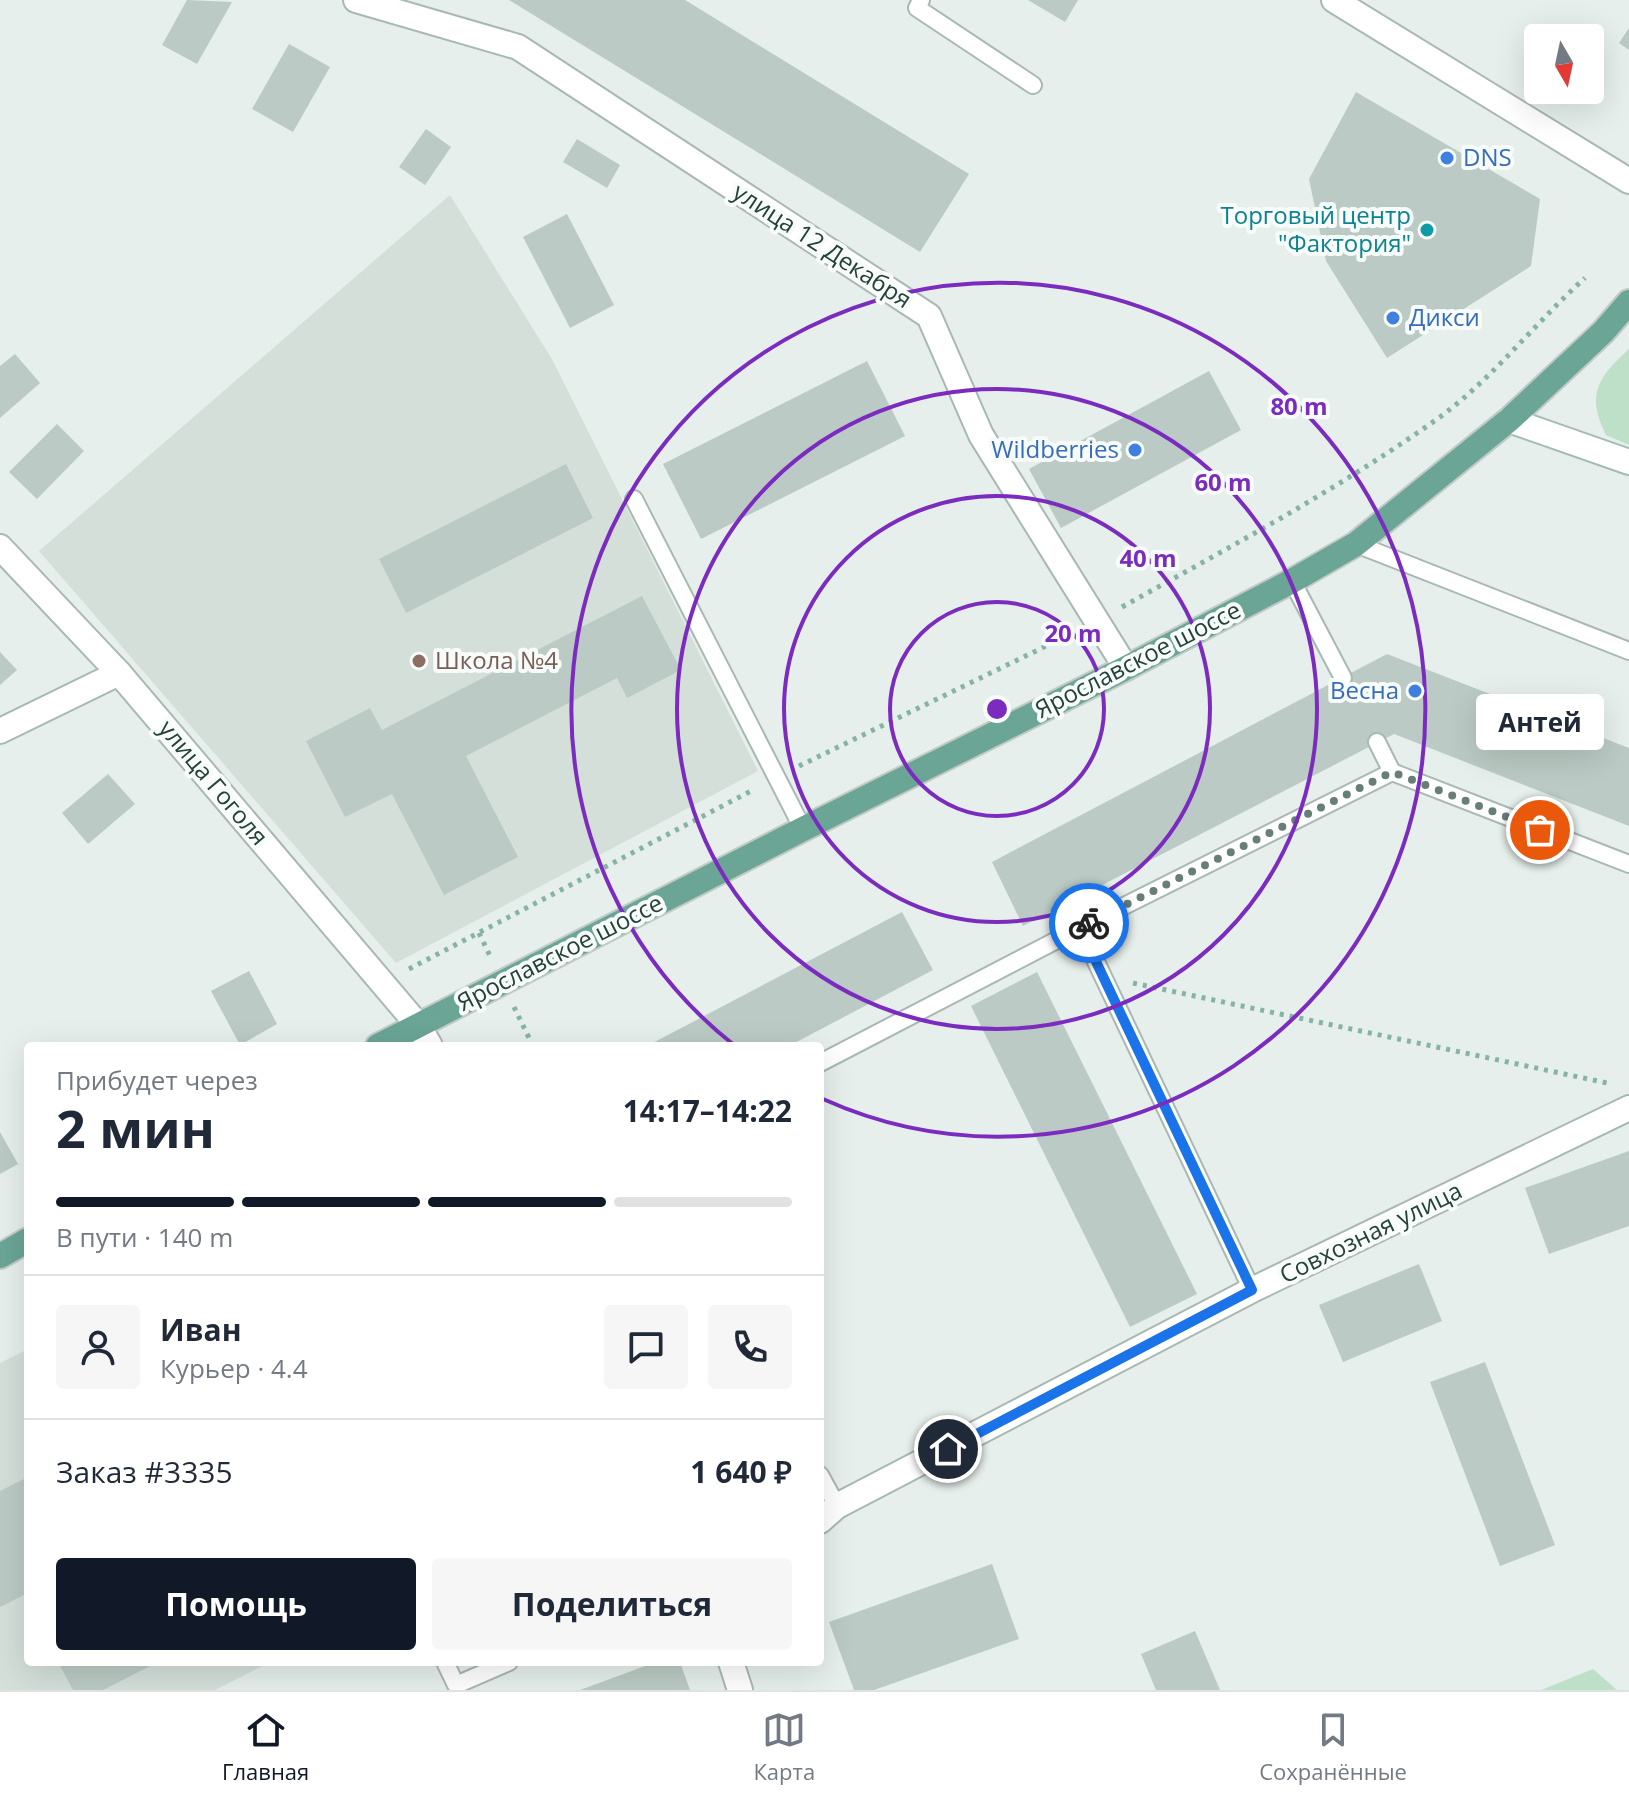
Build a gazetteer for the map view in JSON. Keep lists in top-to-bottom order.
{
  "streets": {
    "main road": ["Ярославское шоссе"],
    "street": ["улица 12 Декабря", "улица Гоголя", "Совхозная улица"]
  },
  "crossings": [
    ["улица 12 Декабря", "Ярославское шоссе"],
    ["Ярославское шоссе", "улица Гоголя"]
  ],
  "places": [
    "DNS",
    "Торговый центр \"Фактория\"",
    "Дикси",
    "Wildberries",
    "Школа №4",
    "Весна",
    "Антей"
  ],
  "north": "bottom",
  "page": {
    "bubble": "Антей",
    "heading": ["2 мин", "Прибудет через", "14:17–14:22"],
    "panel": [
      "Иван",
      "Курьер · 4.4",
      "Заказ #3335",
      "1 640 ₽"
    ],
    "bar": "В пути · 140 m",
    "buttons": ["Помощь", "Поделиться"],
    "tabs": ["Главная", "Карта", "Сохранённые"]
  },
  "rings": [
    "80 m",
    "60 m",
    "40 m",
    "20 m"
  ]
}
